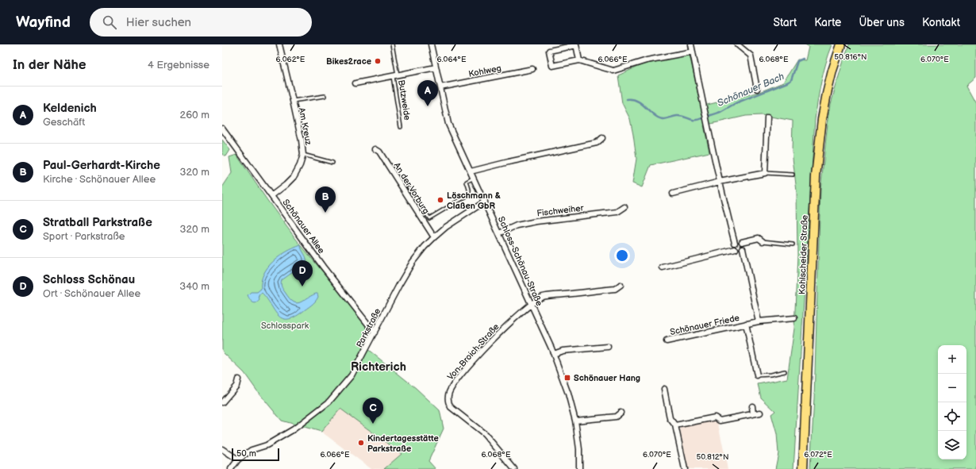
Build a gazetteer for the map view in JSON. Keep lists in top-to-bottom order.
{
  "streets": {
    "main road": ["Kohlscheider Straße"],
    "street": [
      "Kohlweg",
      "Butzweide",
      "Am Kreuz",
      "An der Vorburg",
      "Fischweiher",
      "Schönauer Allee",
      "Schloss-Schönau-Straße",
      "Schönauer Friede",
      "Parkstraße",
      "Von-Broich-Straße"
    ]
  },
  "crossings": [
    ["Kohlweg", "Schloss-Schönau-Straße"],
    ["Butzweide", "Schloss-Schönau-Straße"],
    ["Am Kreuz", "Schönauer Allee"],
    ["An der Vorburg", "Parkstraße"],
    ["Fischweiher", "Schloss-Schönau-Straße"],
    ["Schönauer Allee", "Parkstraße"],
    ["Schloss-Schönau-Straße", "Parkstraße"],
    ["Schloss-Schönau-Straße", "Von-Broich-Straße"]
  ],
  "districts": ["Richterich"],
  "water": ["Schönauer Bach"],
  "parks": ["Schlosspark"],
  "places": {
    "other": ["Bikes2race", "Löschmann & Claßen GbR", "Kindertagesstätte Parkstraße"],
    "transit": ["Schönauer Hang"]
  },
  "scale_bar": "50 m",
  "page": {
    "header": "Wayfind",
    "search": "Hier suchen",
    "nav": [
      "Start",
      "Karte",
      "Über uns",
      "Kontakt"
    ],
    "heading": ["In der Nähe", "4 Ergebnisse"],
    "pins": [
      "A",
      "B",
      "D",
      "C"
    ],
    "list": [
      {
        "mark": "A",
        "name": "Keldenich",
        "note": "Geschäft",
        "value": "260 m"
      },
      {
        "mark": "B",
        "name": "Paul-Gerhardt-Kirche",
        "note": "Kirche · Schönauer Allee",
        "value": "320 m"
      },
      {
        "mark": "C",
        "name": "Stratball Parkstraße",
        "note": "Sport · Parkstraße",
        "value": "320 m"
      },
      {
        "mark": "D",
        "name": "Schloss Schönau",
        "note": "Ort · Schönauer Allee",
        "value": "340 m"
      }
    ],
    "map_buttons": ["+", "−"],
    "scale": "50 m"
  },
  "coordinates": [
    "50.816°N",
    "6.066°E",
    "6.070°E",
    "6.062°E",
    "6.064°E",
    "6.068°E",
    "6.072°E",
    "50.812°N"
  ]
}
